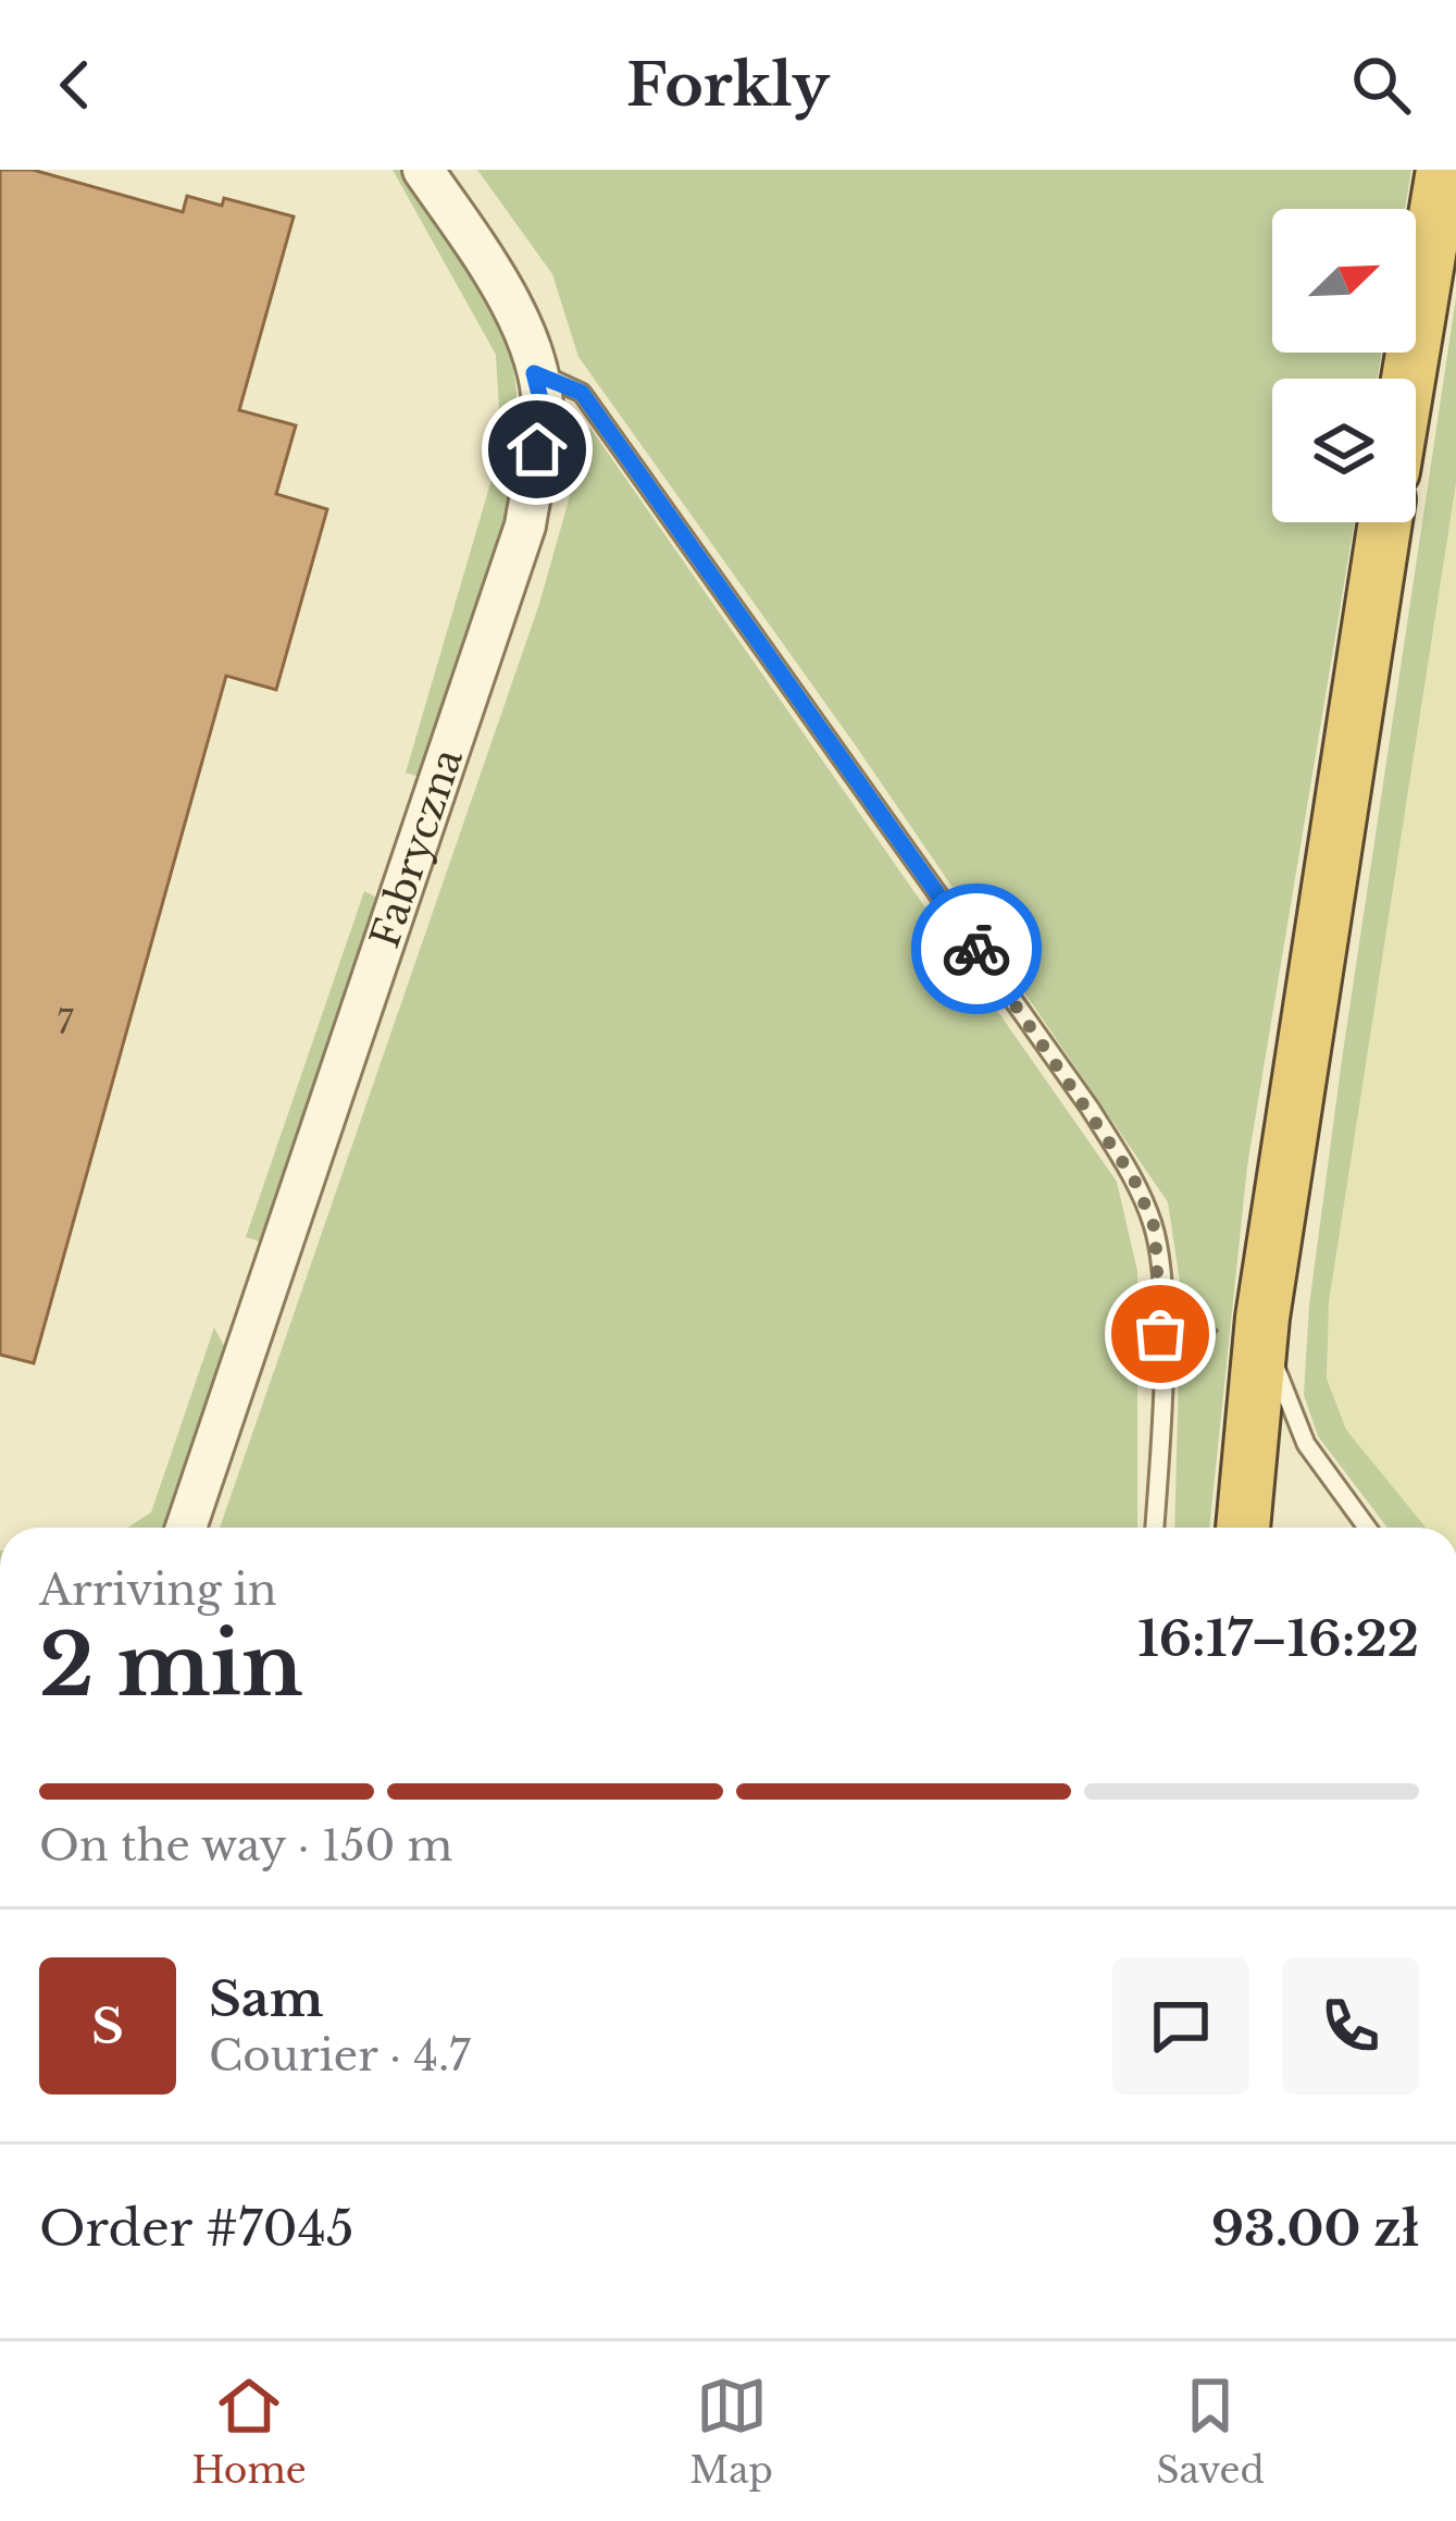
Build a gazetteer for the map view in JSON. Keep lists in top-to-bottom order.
{
  "streets": {
    "street": ["Fabryczna"]
  },
  "house_numbers": ["7"],
  "north": "top right",
  "page": {
    "header": "Forkly",
    "heading": ["2 min", "Arriving in", "16:17–16:22"],
    "panel": [
      "Sam",
      "Courier · 4.7",
      "Order #7045",
      "93.00 zł"
    ],
    "bar": "On the way · 150 m",
    "round": "S",
    "tabs": ["Home", "Map", "Saved"]
  }
}
